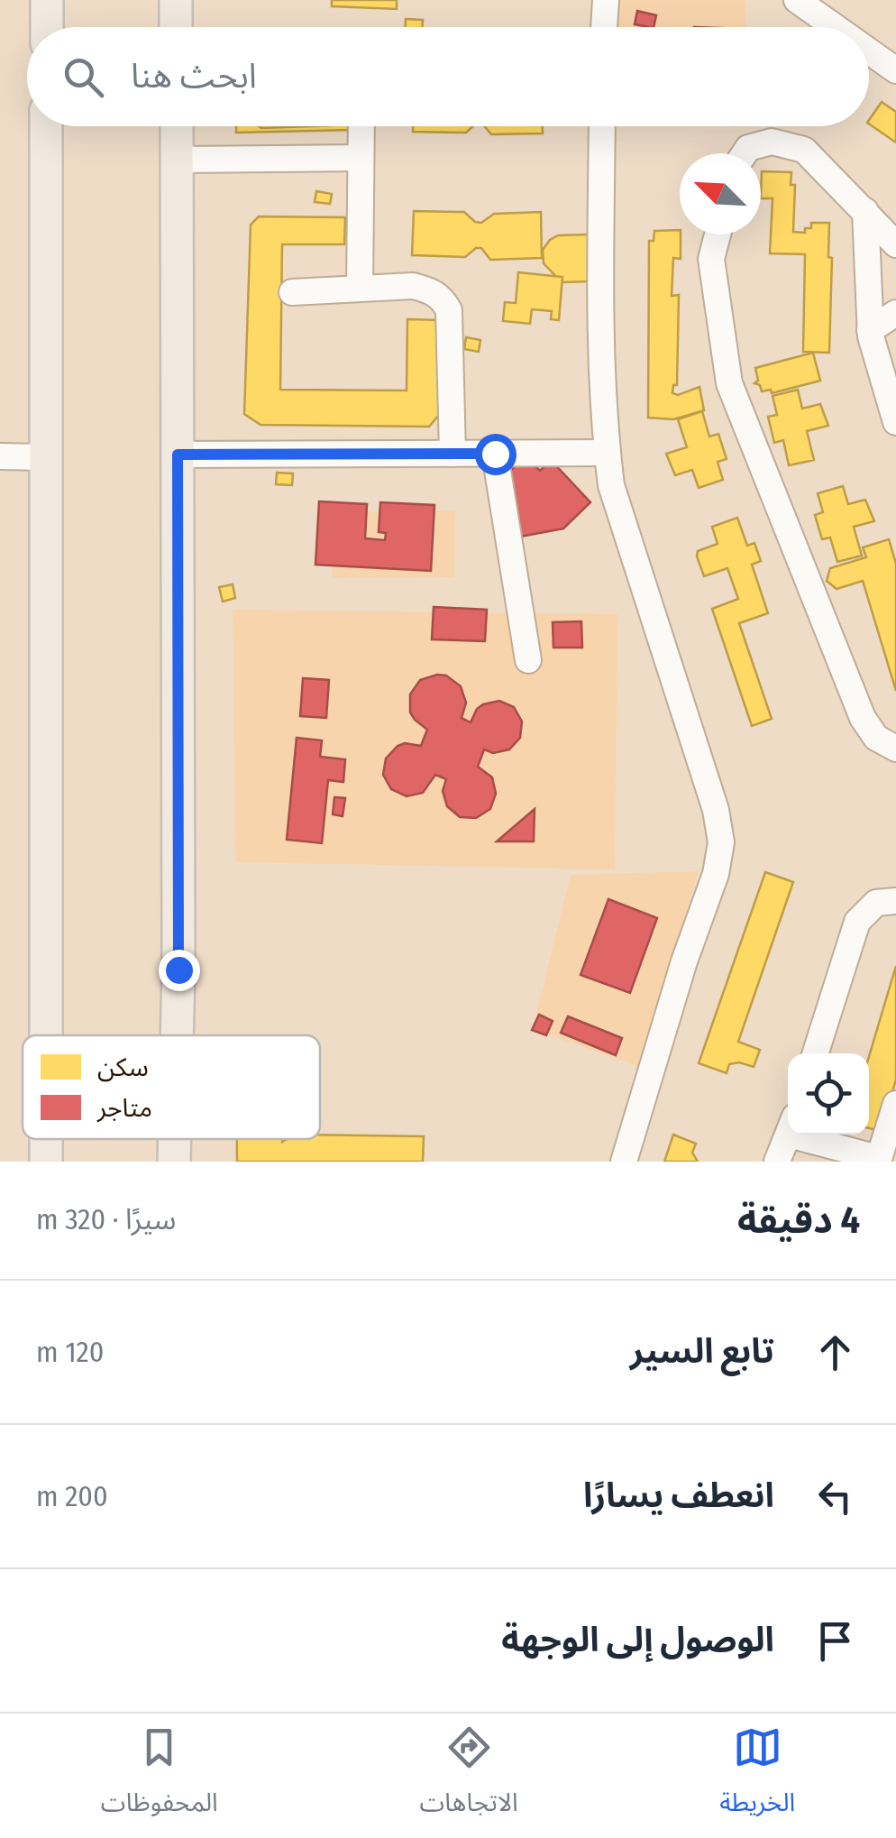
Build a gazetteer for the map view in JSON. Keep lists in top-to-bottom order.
{
  "legend": ["سكن", "متاجر"],
  "north": "top left",
  "page": {
    "search": "ابحث هنا",
    "heading": ["4 دقيقة", "سيرًا · 320 m"],
    "list": [
      ["تابع السير", "120 m"],
      ["انعطف يسارًا", "200 m"],
      "الوصول إلى الوجهة"
    ],
    "nav": ["الخريطة", "الاتجاهات", "المحفوظات"]
  }
}
